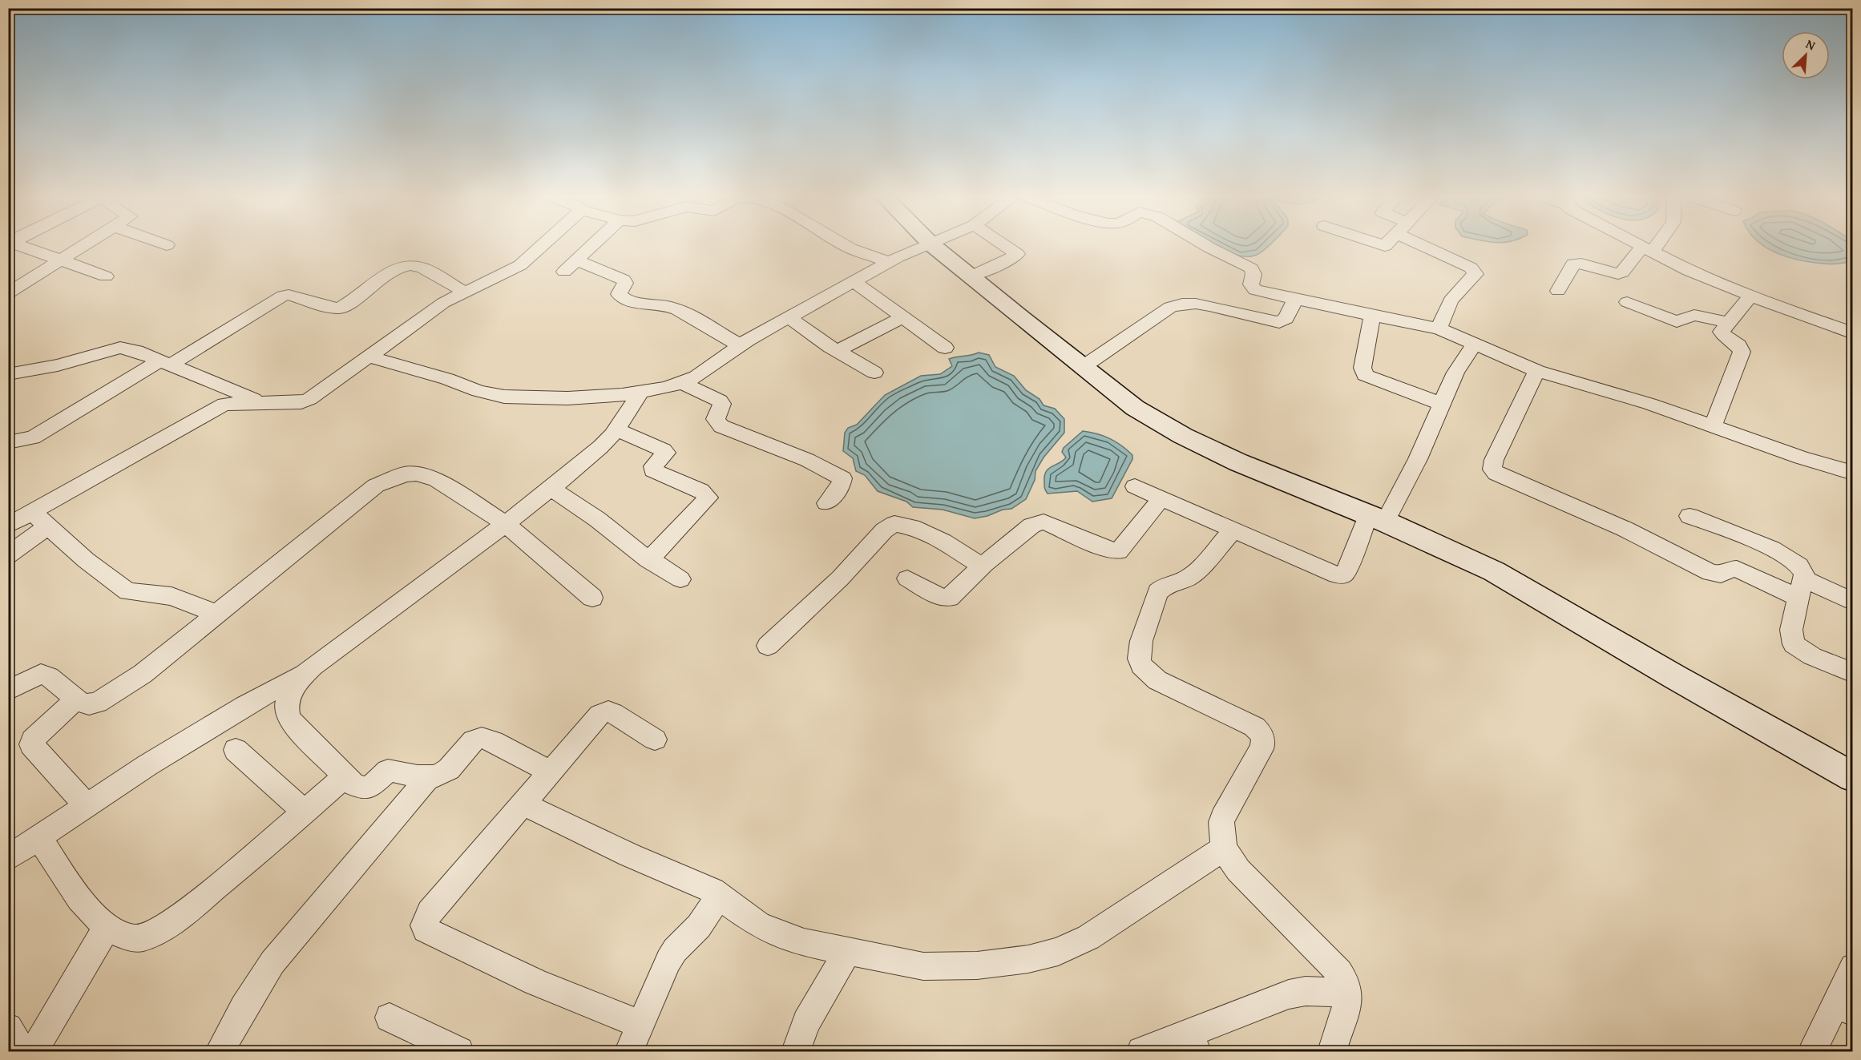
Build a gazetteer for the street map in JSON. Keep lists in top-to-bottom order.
{
  "north": "top right"
}
